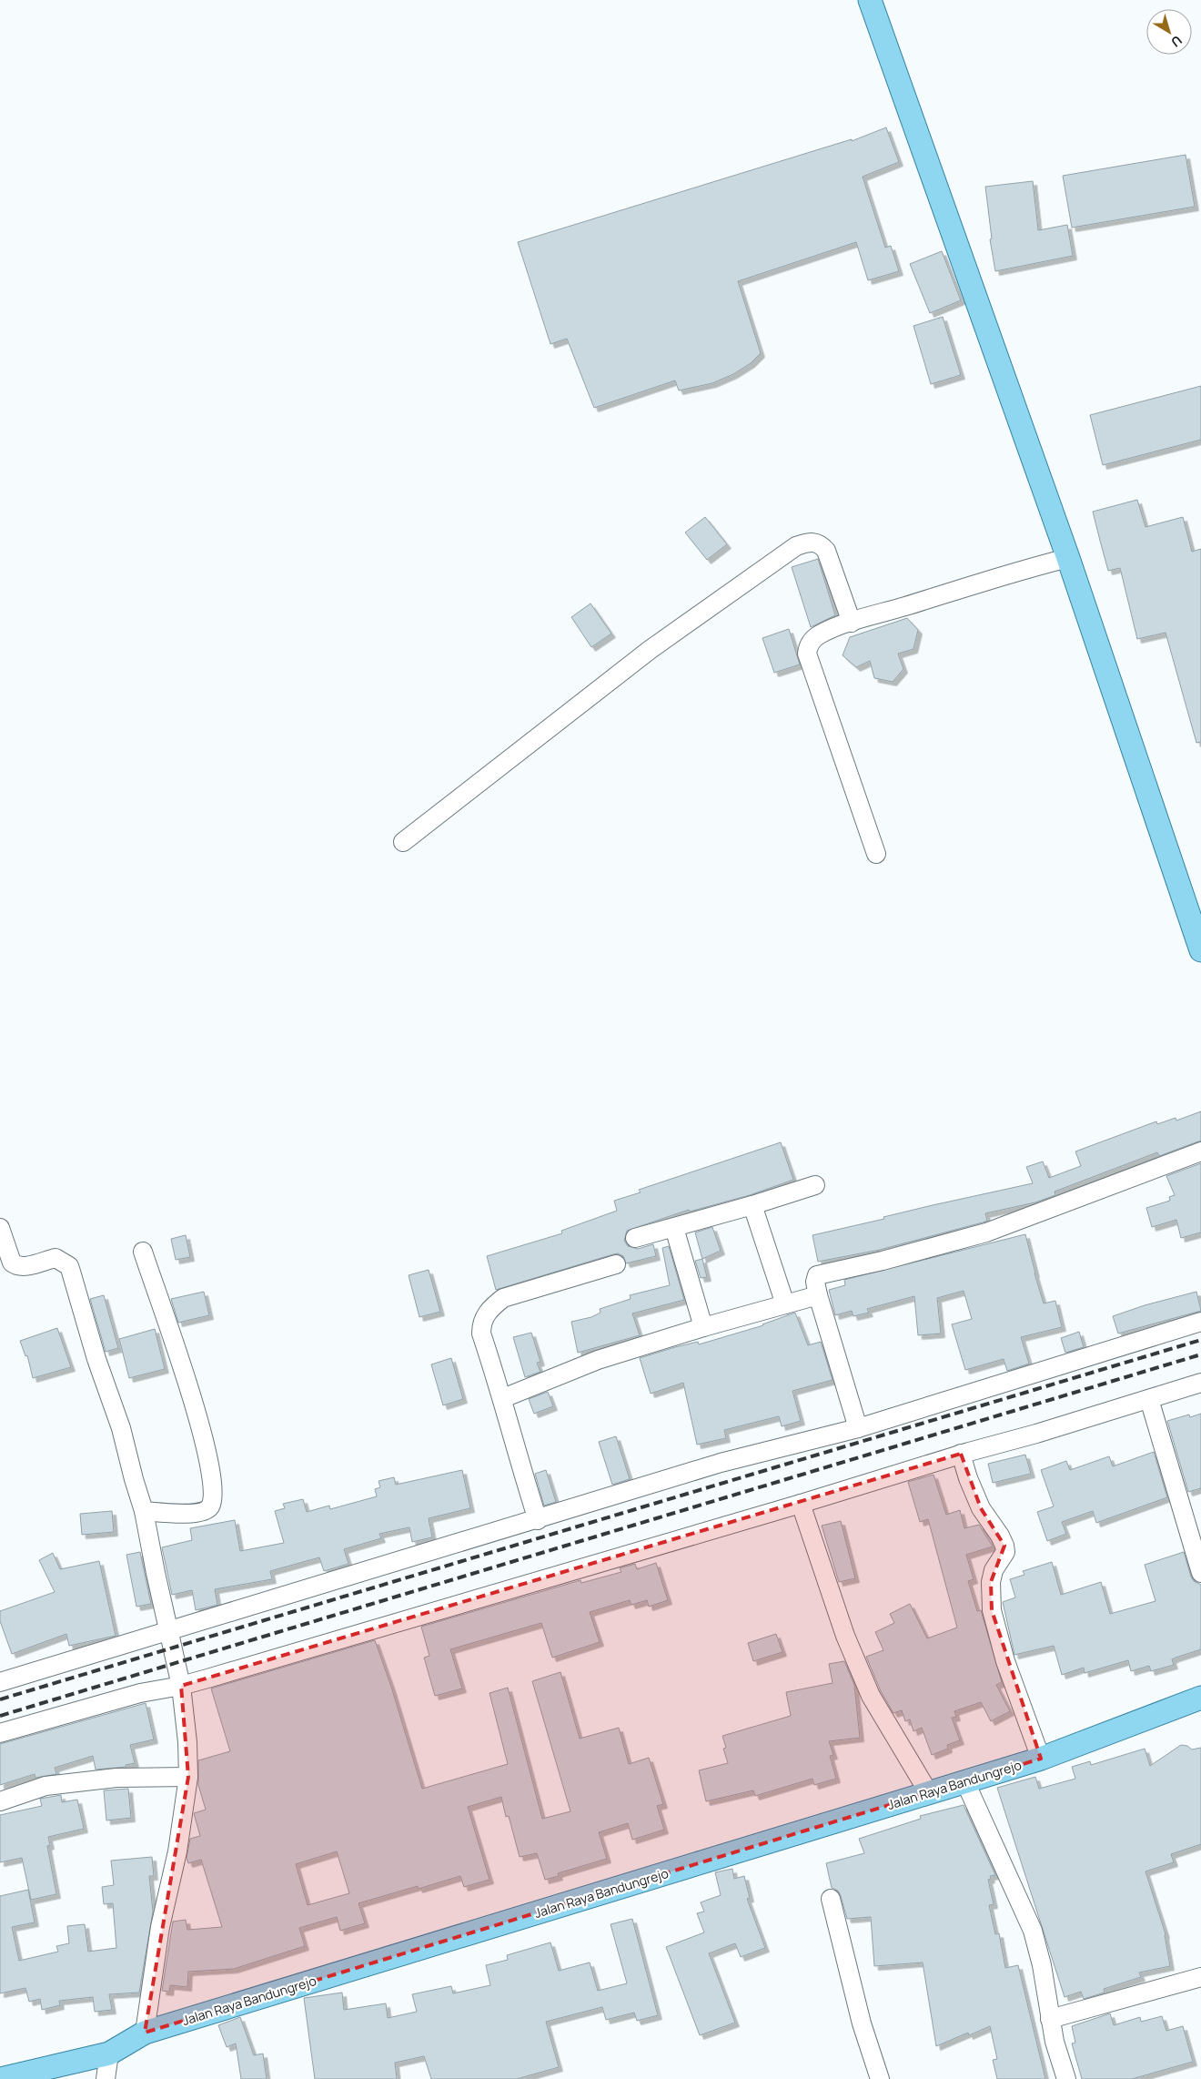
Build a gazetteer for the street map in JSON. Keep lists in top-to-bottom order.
{
  "streets": {
    "main road": ["Jalan Raya Bandungrejo"]
  },
  "north": "bottom right"
}
